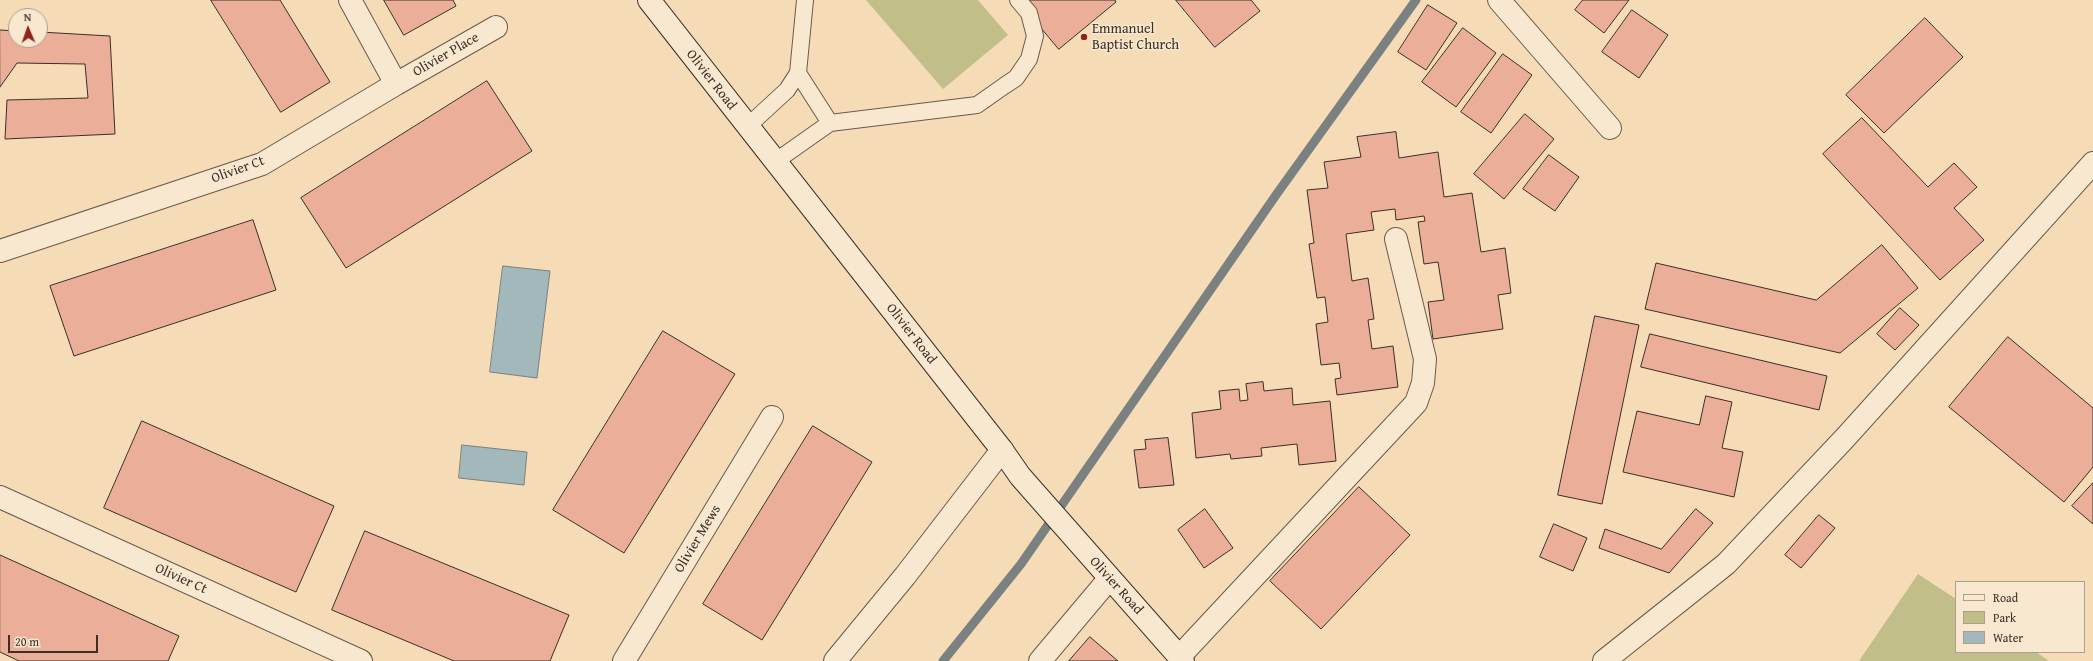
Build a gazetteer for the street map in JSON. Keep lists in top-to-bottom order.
{
  "streets": {
    "street": [
      "Olivier Place",
      "Olivier Road",
      "Olivier Ct",
      "Olivier Mews"
    ]
  },
  "crossings": [
    ["Olivier Place", "Olivier Ct"]
  ],
  "places": ["Emmanuel Baptist Church"],
  "legend": ["Road", "Park", "Water"],
  "scale_bar": "20 m",
  "north": "top"
}
